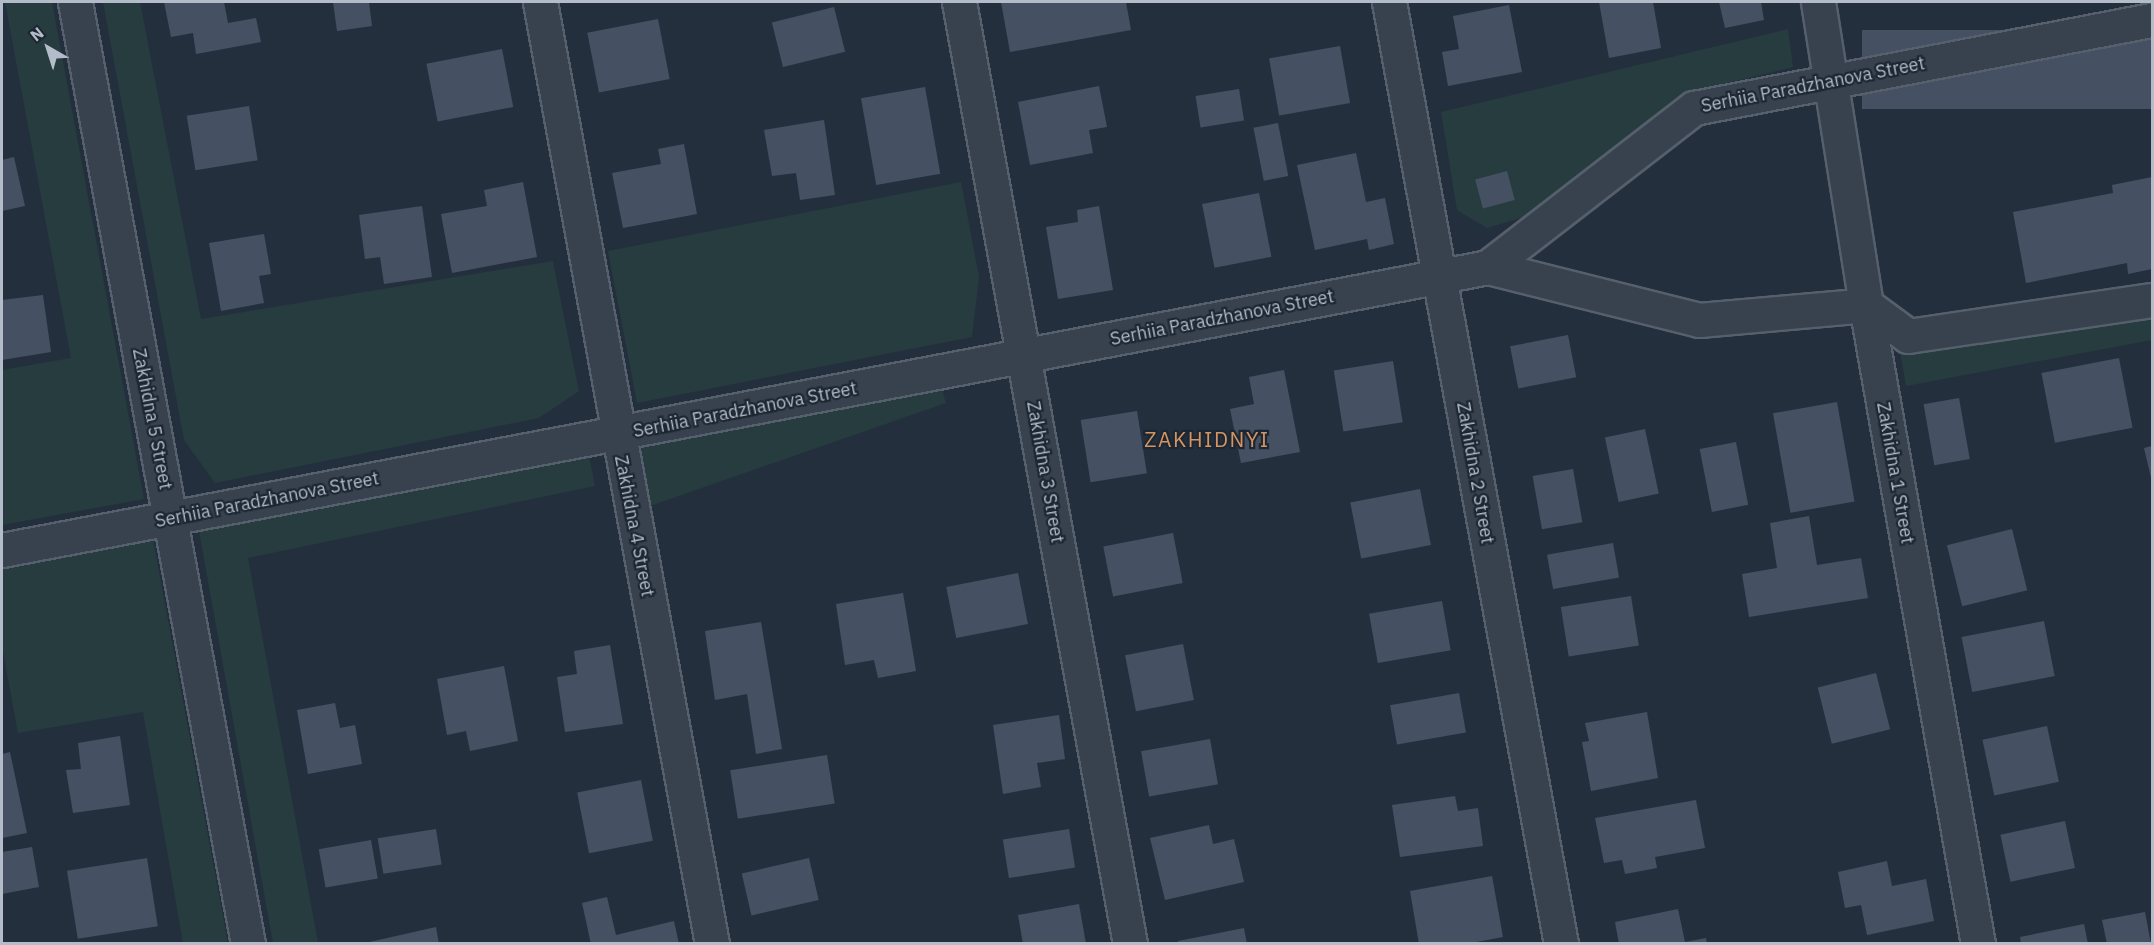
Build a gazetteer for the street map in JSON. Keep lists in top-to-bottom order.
{
  "streets": {
    "street": [
      "Serhiia Paradzhanova Street",
      "Zakhidna 5 Street",
      "Zakhidna 3 Street",
      "Zakhidna 2 Street",
      "Zakhidna 1 Street",
      "Zakhidna 4 Street"
    ]
  },
  "crossings": [
    ["Serhiia Paradzhanova Street", "Zakhidna 5 Street"],
    ["Serhiia Paradzhanova Street", "Zakhidna 3 Street"],
    ["Serhiia Paradzhanova Street", "Zakhidna 2 Street"],
    ["Serhiia Paradzhanova Street", "Zakhidna 1 Street"],
    ["Serhiia Paradzhanova Street", "Zakhidna 4 Street"]
  ],
  "districts": ["ZAKHIDNYI"],
  "north": "top left"
}
